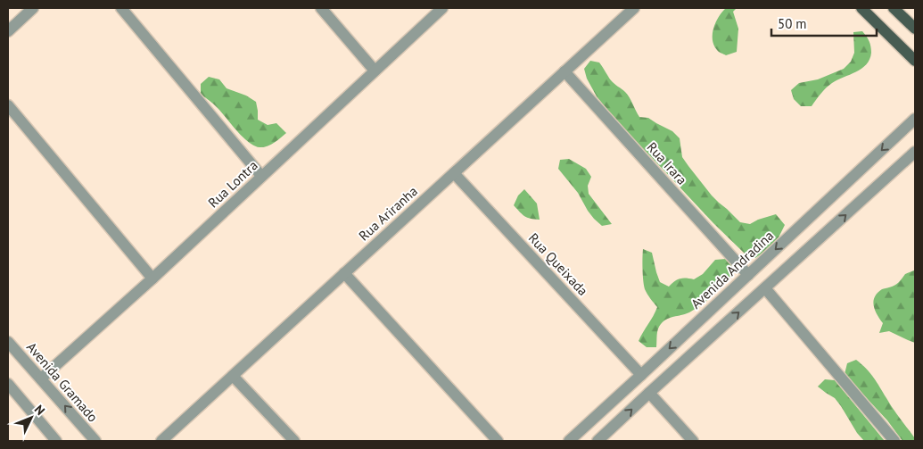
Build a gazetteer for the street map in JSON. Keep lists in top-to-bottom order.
{
  "streets": {
    "street": [
      "Rua Irara",
      "Rua Lontra",
      "Rua Ariranha",
      "Rua Queixada",
      "Avenida Andradina",
      "Avenida Gramado"
    ]
  },
  "crossings": [
    ["Rua Irara", "Rua Ariranha"],
    ["Rua Irara", "Avenida Andradina"],
    ["Rua Lontra", "Avenida Gramado"],
    ["Rua Ariranha", "Rua Queixada"],
    ["Rua Queixada", "Avenida Andradina"]
  ],
  "scale_bar": "50 m",
  "north": "top right"
}
